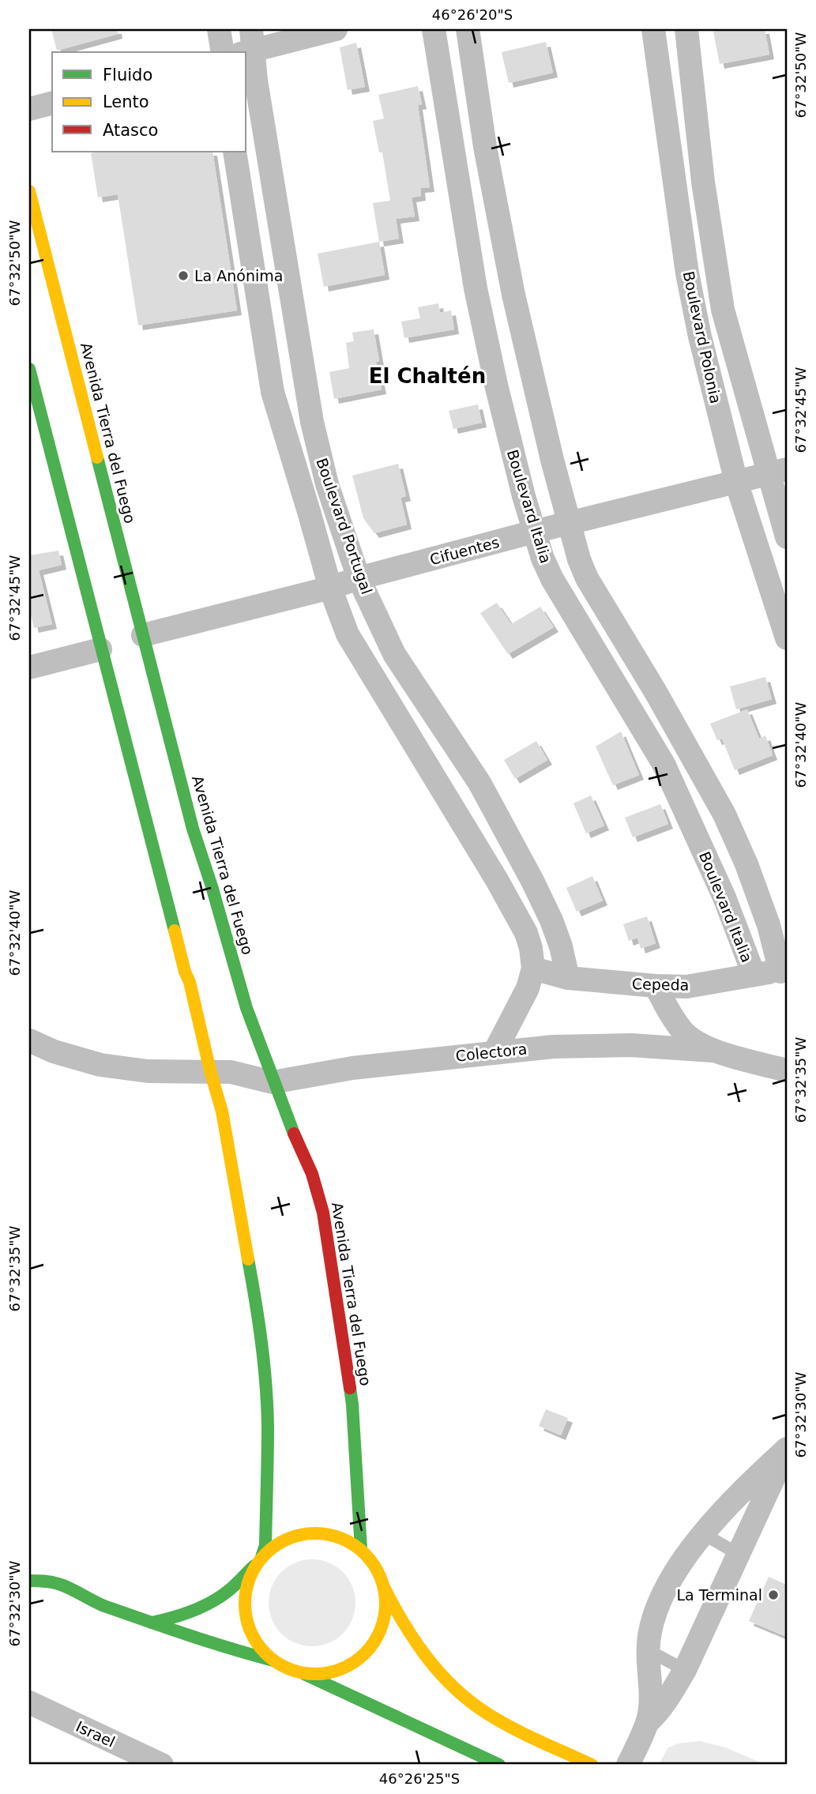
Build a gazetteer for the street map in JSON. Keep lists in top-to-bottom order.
{
  "streets": {
    "street": [
      "Boulevard Polonia",
      "Avenida Tierra del Fuego",
      "Boulevard Italia",
      "Boulevard Portugal",
      "Cifuentes",
      "Cepeda",
      "Colectora",
      "Israel"
    ]
  },
  "crossings": [
    ["Boulevard Polonia", "Cifuentes"],
    ["Avenida Tierra del Fuego", "Cifuentes"],
    ["Avenida Tierra del Fuego", "Colectora"],
    ["Boulevard Italia", "Cifuentes"],
    ["Boulevard Italia", "Cepeda"],
    ["Boulevard Portugal", "Cifuentes"],
    ["Boulevard Portugal", "Cepeda"]
  ],
  "districts": ["El Chaltén"],
  "places": ["La Anónima", "La Terminal"],
  "legend": ["Fluido", "Lento", "Atasco"],
  "coordinates": [
    "46°26'20\"S",
    "67°32'50\"W",
    "67°32'45\"W",
    "67°32'40\"W",
    "67°32'35\"W",
    "67°32'30\"W",
    "46°26'25\"S"
  ]
}
